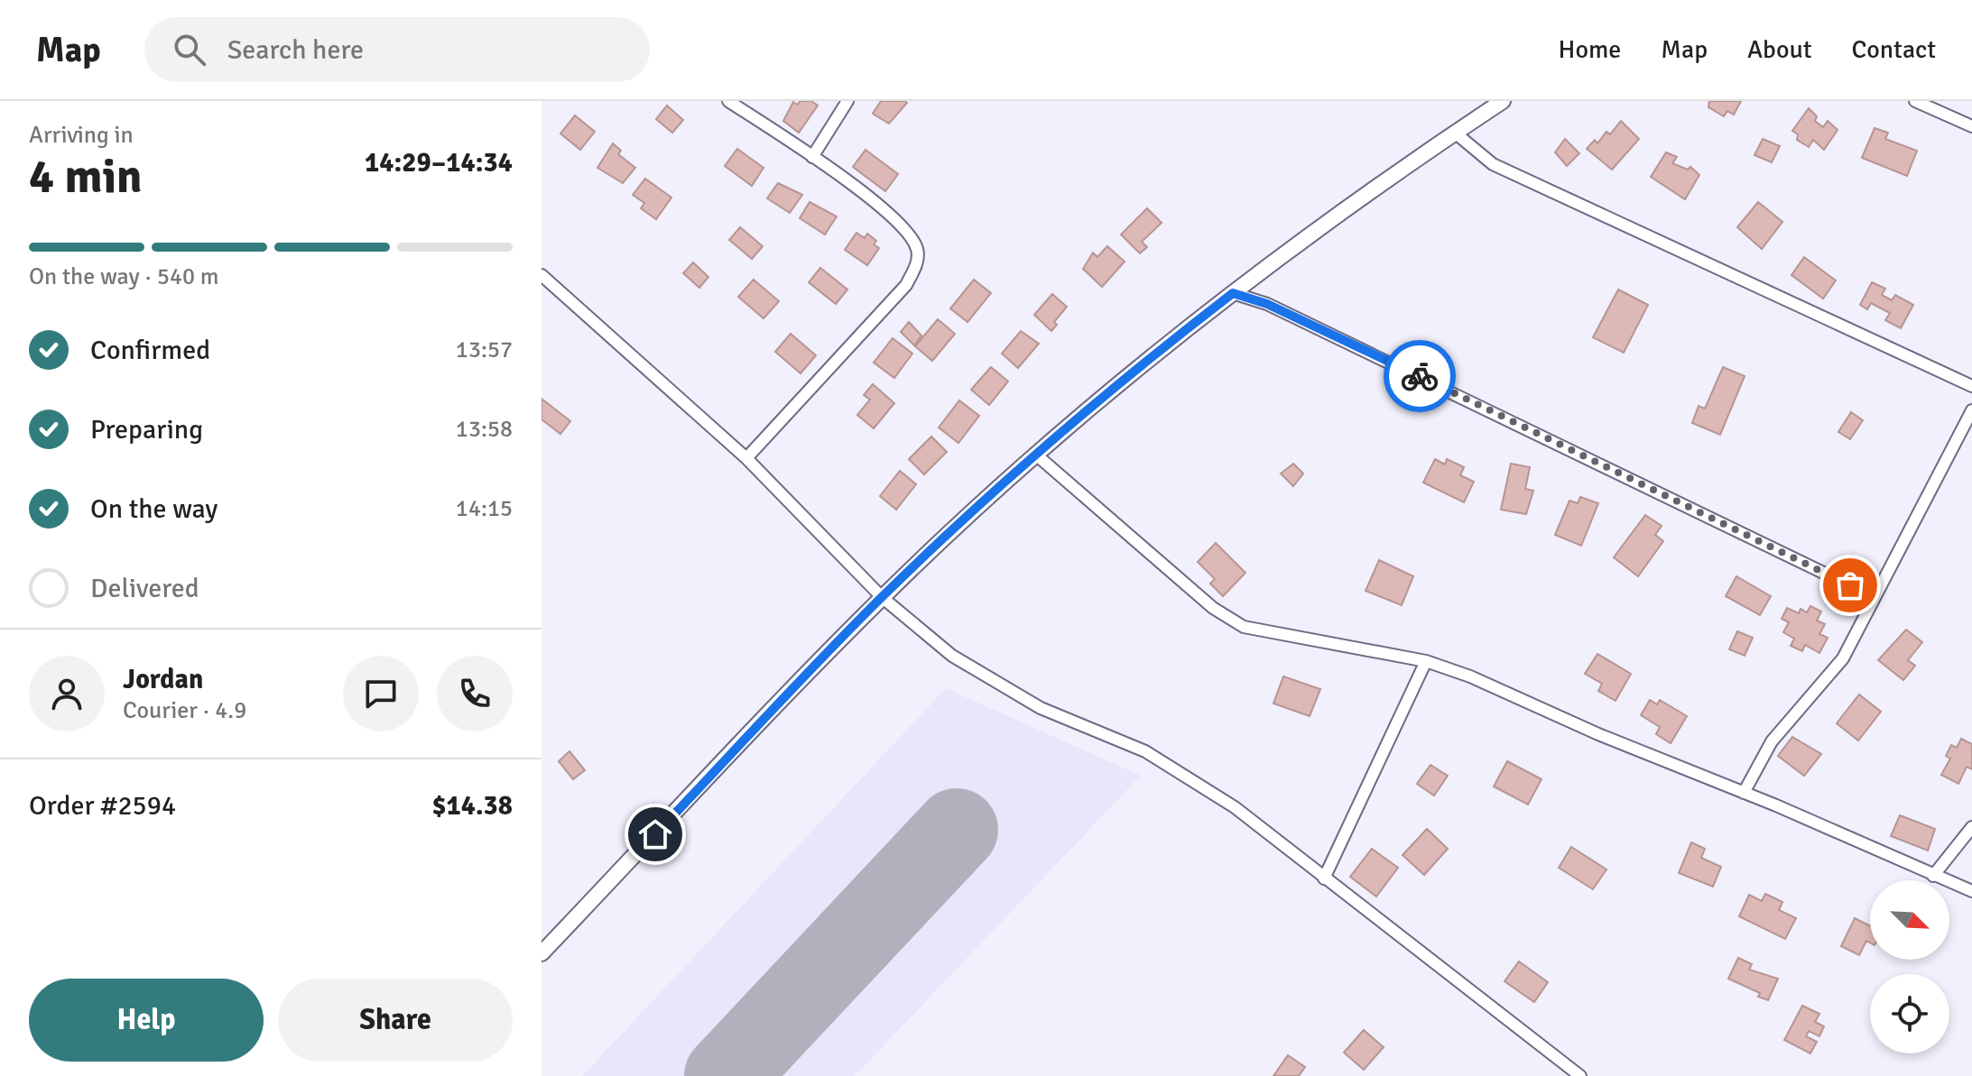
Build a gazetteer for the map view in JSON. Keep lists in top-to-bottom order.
{
  "north": "bottom right",
  "page": {
    "header": "Map",
    "search": "Search here",
    "nav": [
      "Home",
      "Map",
      "About",
      "Contact"
    ],
    "heading": ["4 min", "Arriving in", "14:29–14:34"],
    "panel": [
      "Jordan",
      "Courier · 4.9",
      "Order #2594",
      "$14.38"
    ],
    "bar": "On the way · 540 m",
    "list": [
      ["Confirmed", "13:57"],
      ["Preparing", "13:58"],
      ["On the way", "14:15"],
      "Delivered"
    ],
    "buttons": ["Help", "Share"]
  }
}
